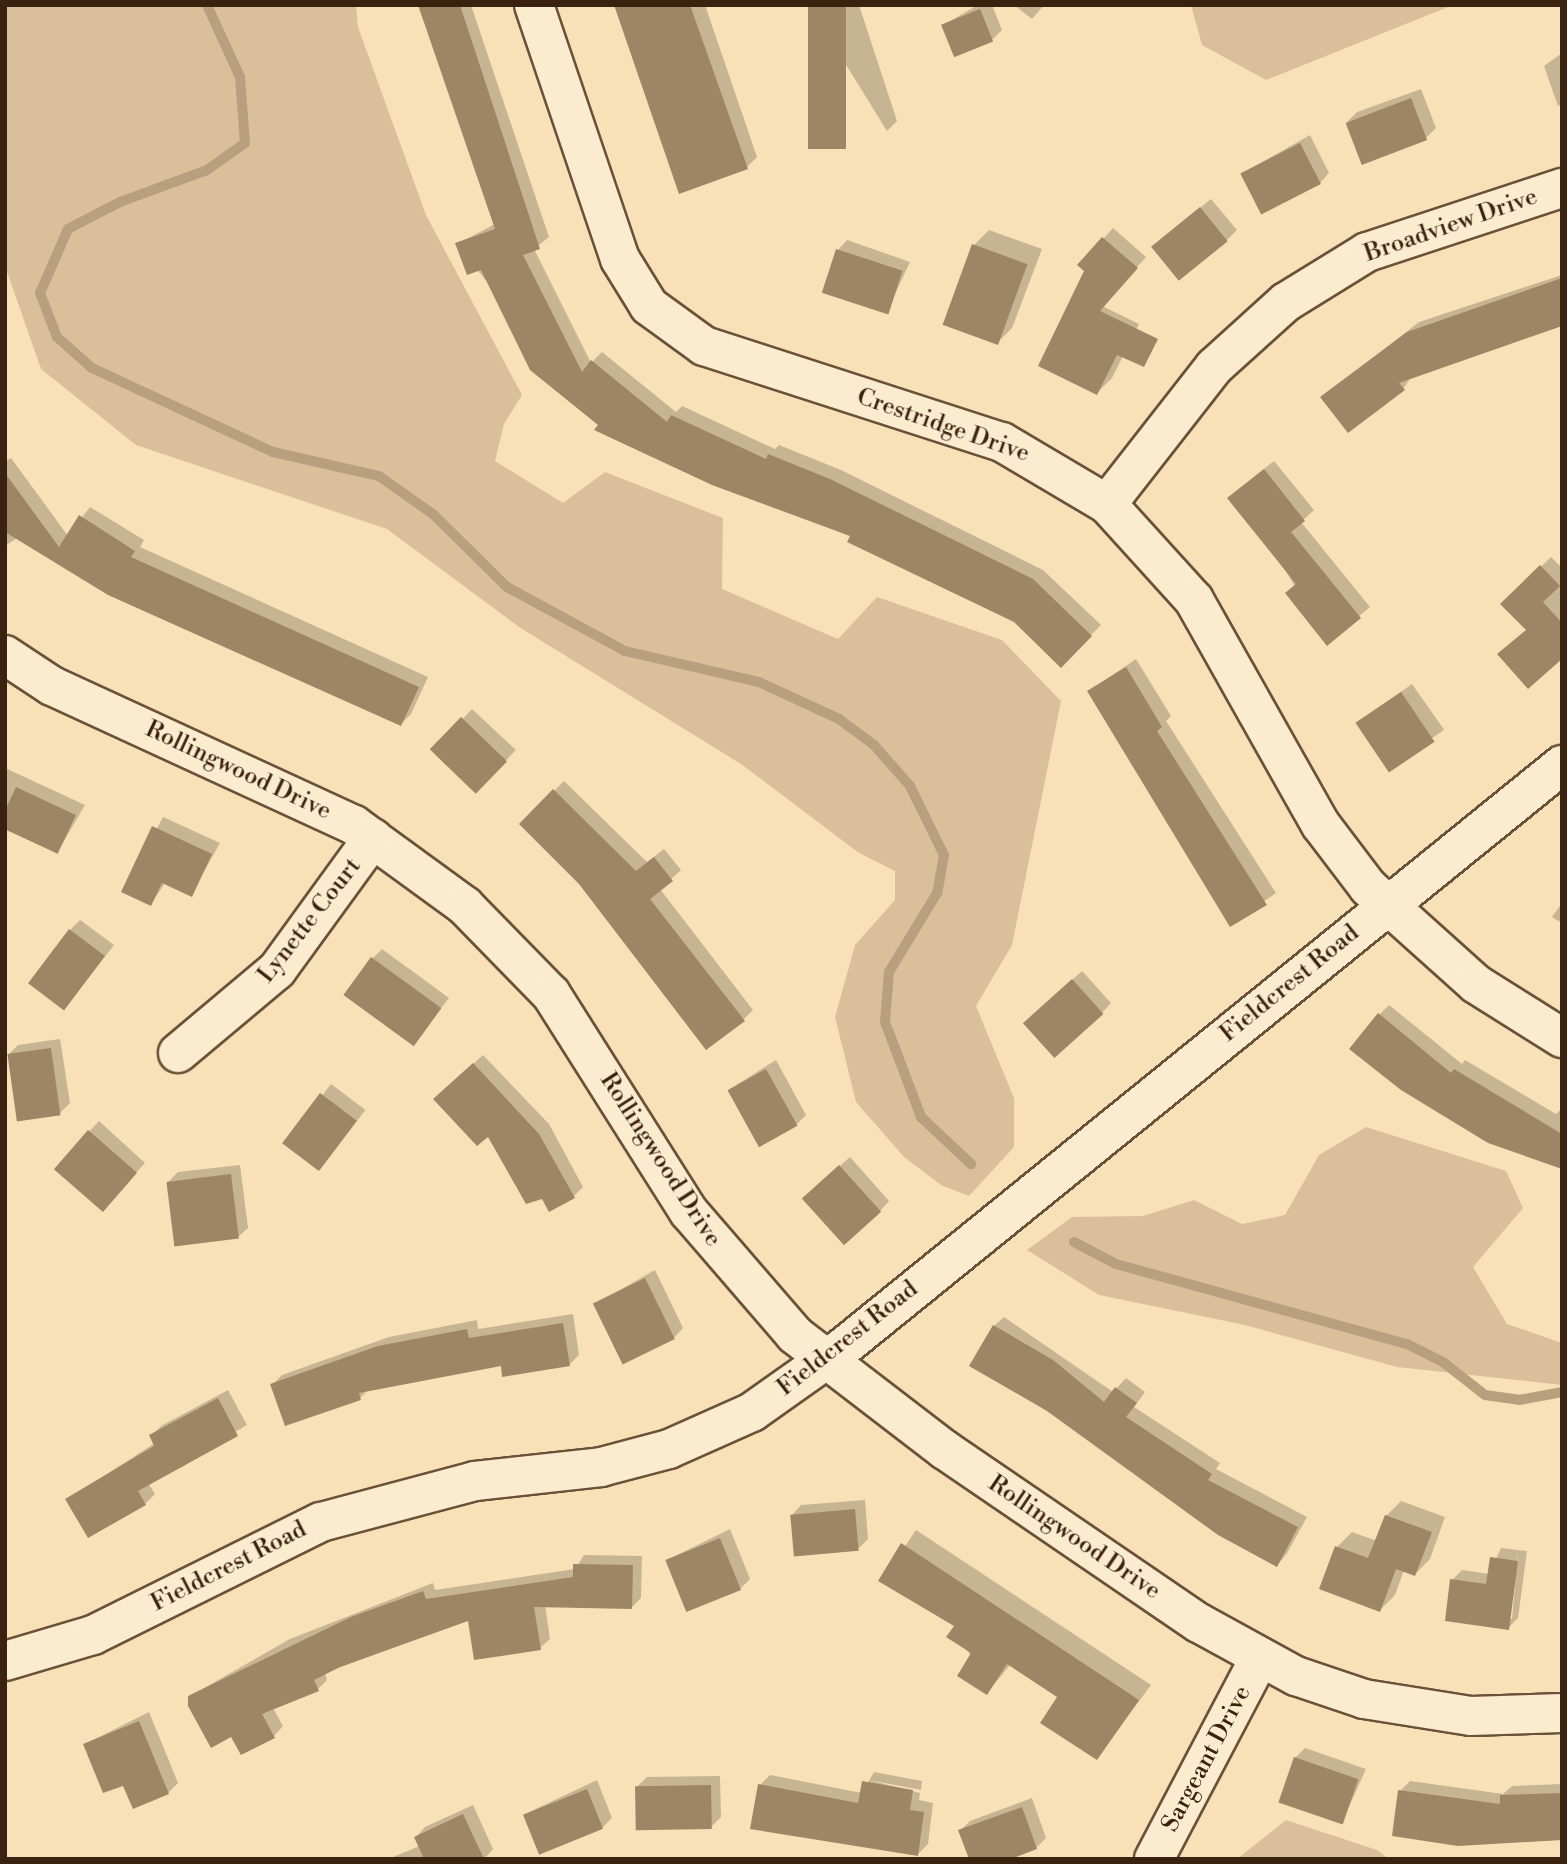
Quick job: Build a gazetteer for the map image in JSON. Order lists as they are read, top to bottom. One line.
{"streets":{"street":["Broadview Drive","Crestridge Drive","Rollingwood Drive","Lynette Court","Fieldcrest Road","Sargeant Drive"]},"crossings":[["Broadview Drive","Crestridge Drive"],["Crestridge Drive","Fieldcrest Road"],["Rollingwood Drive","Lynette Court"],["Rollingwood Drive","Fieldcrest Road"],["Rollingwood Drive","Sargeant Drive"]]}
